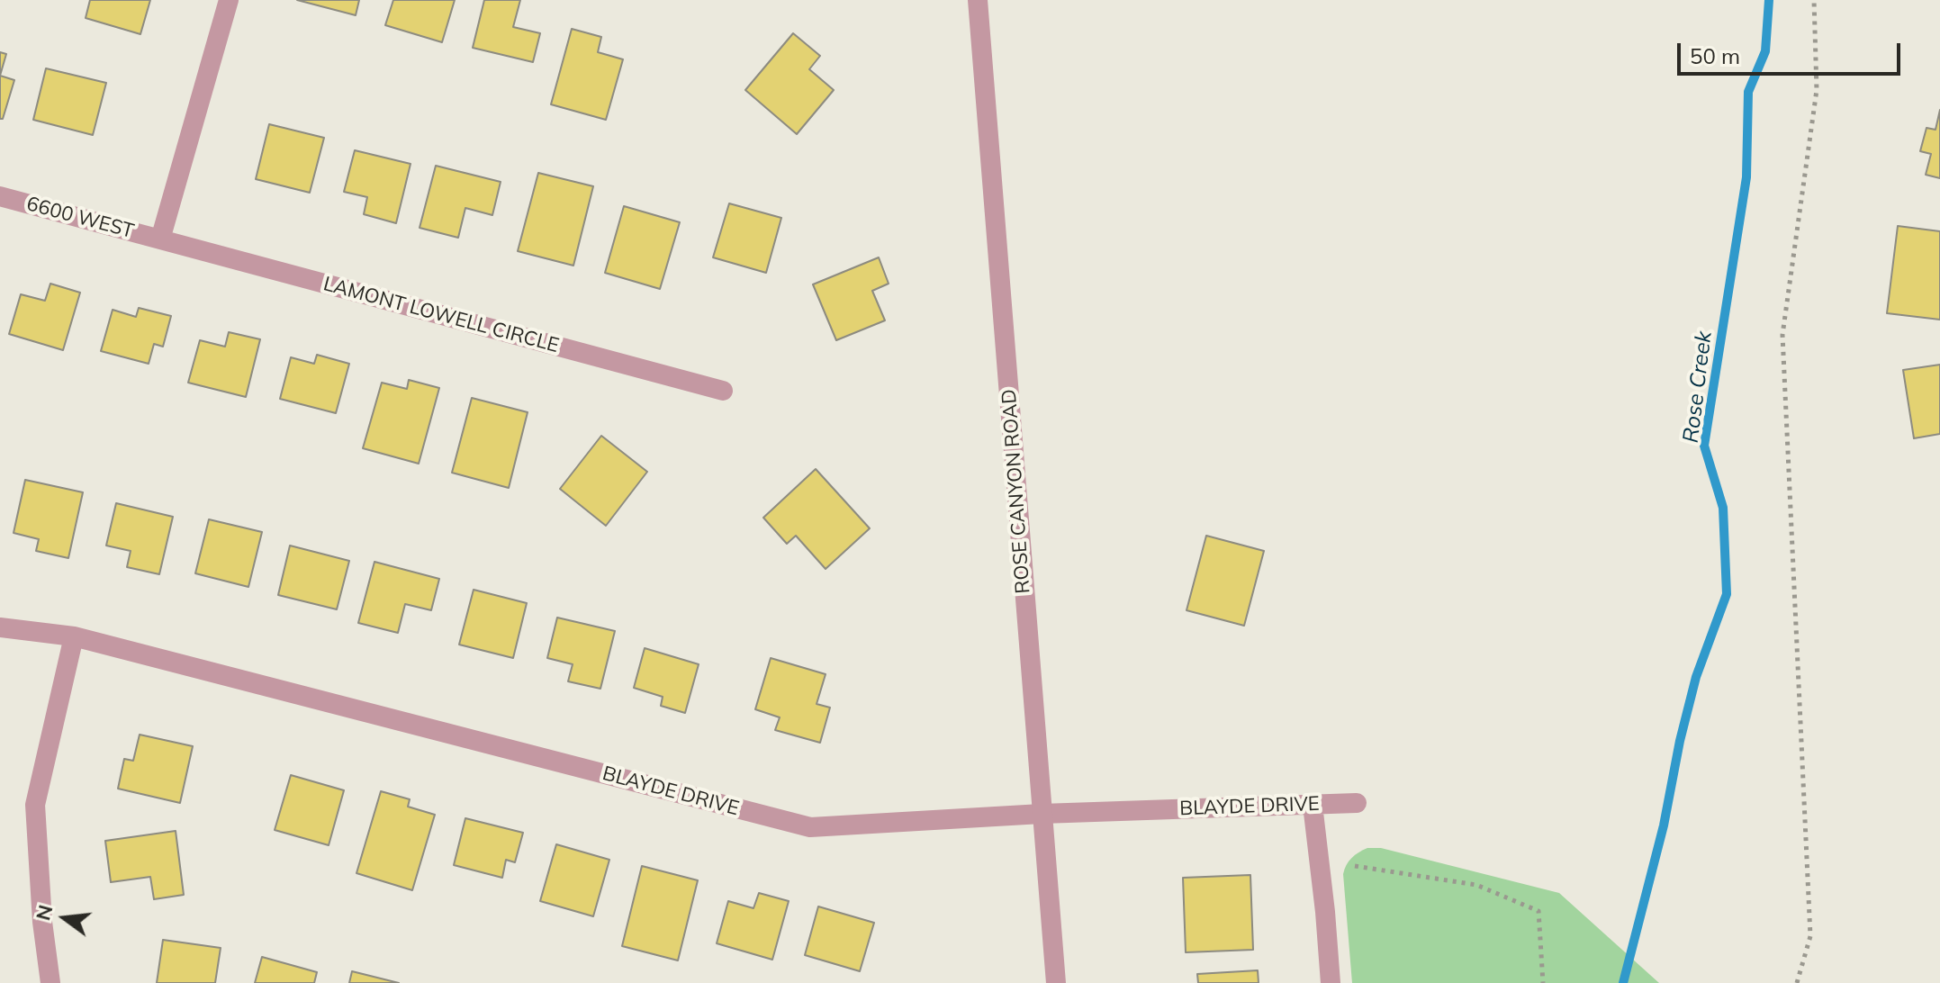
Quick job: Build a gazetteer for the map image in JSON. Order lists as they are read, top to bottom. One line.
{"streets":{"street":["6600 WEST","LAMONT LOWELL CIRCLE","ROSE CANYON ROAD","BLAYDE DRIVE"]},"crossings":[["6600 WEST","LAMONT LOWELL CIRCLE"],["ROSE CANYON ROAD","BLAYDE DRIVE"]],"water":["Rose Creek"],"scale_bar":"50 m","north":"left"}
